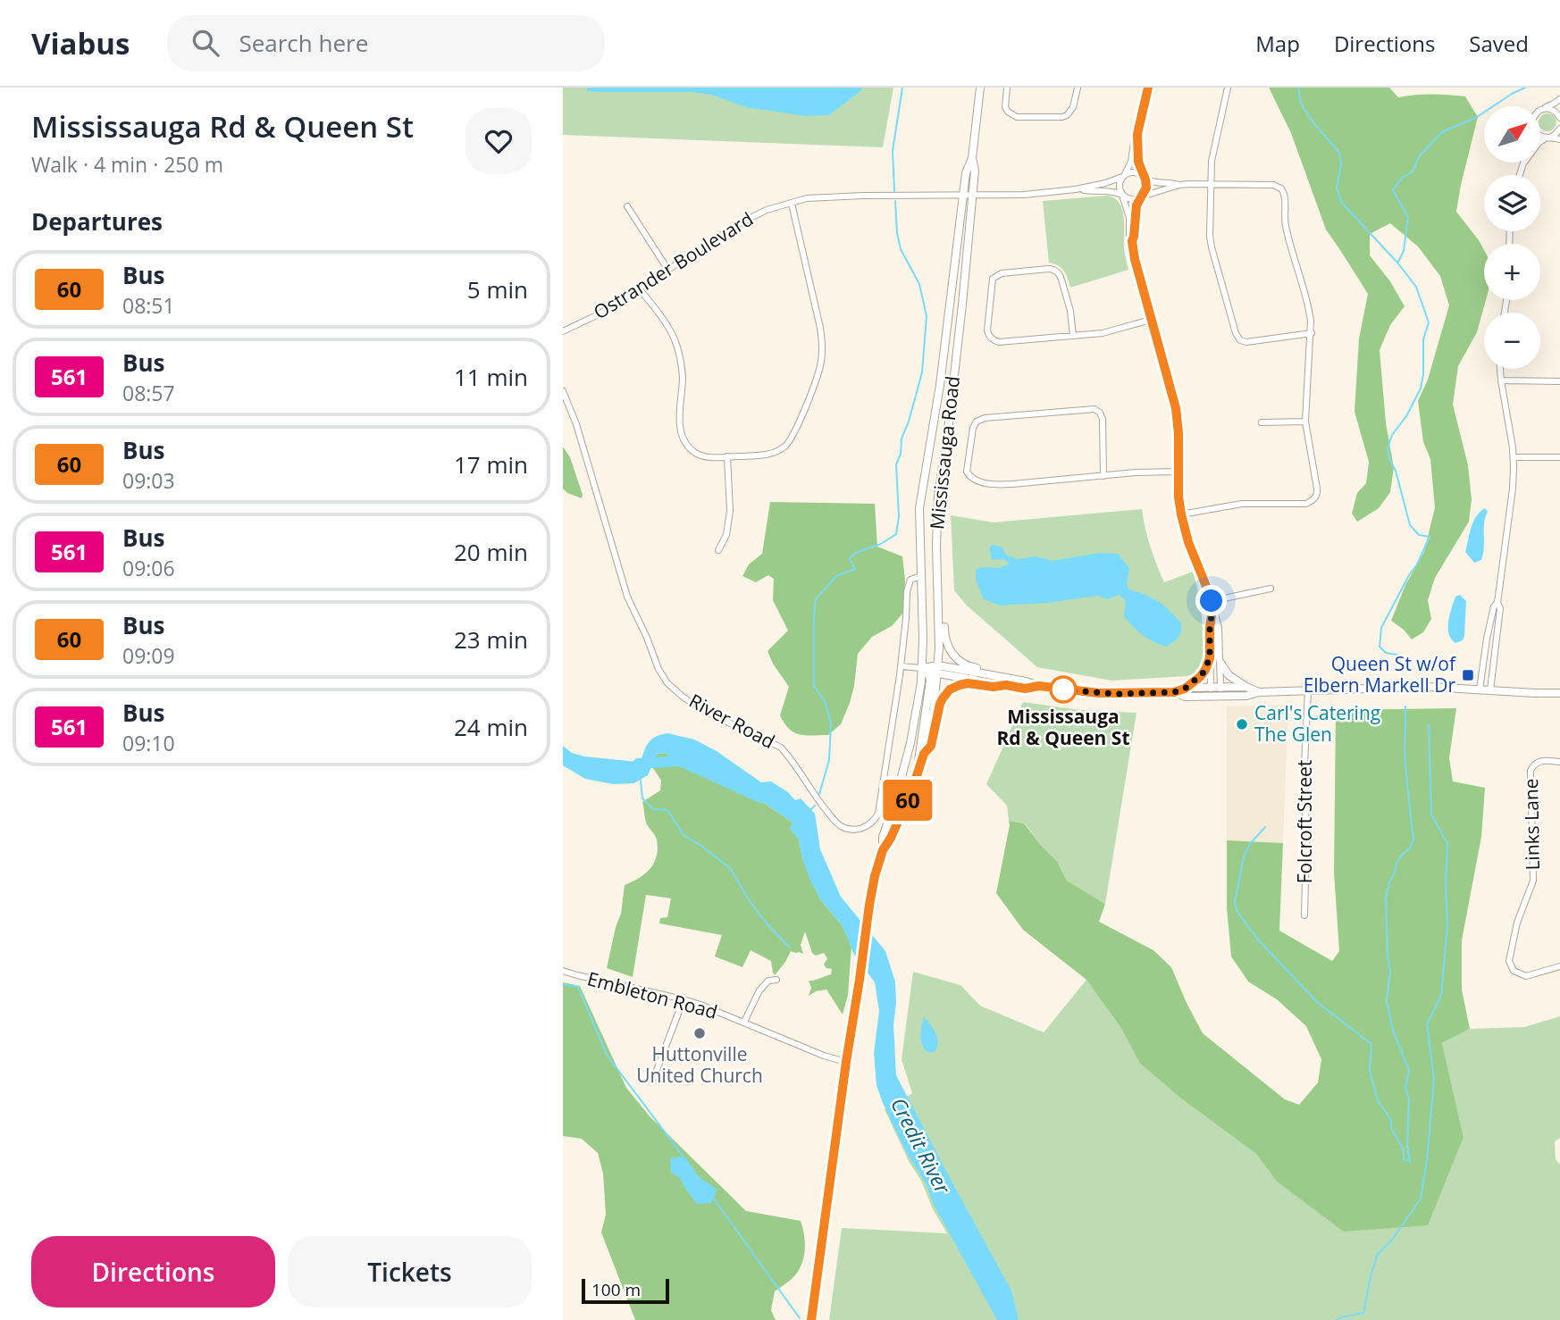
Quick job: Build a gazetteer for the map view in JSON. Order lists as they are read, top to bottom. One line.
{"streets":{"main road":["Mississauga Road"],"street":["Ostrander Boulevard","River Road","Folcroft Street","Links Lane","Embleton Road"]},"crossings":[["Ostrander Boulevard","Mississauga Road"],["Mississauga Road","River Road"],["Mississauga Road","Embleton Road"]],"water":["Credit River"],"places":{"transit":["Queen St w/of Elbern Markell Dr"],"other":["Mississauga Rd & Queen St","Carl's Catering The Glen","Huttonville United Church"]},"lines":["bus line 60"],"scale_bar":"100 m","north":"top right","page":{"header":"Viabus","search":"Search here","nav":["Map","Directions","Saved"],"heading":[["Mississauga Rd & Queen St","Walk · 4 min · 250 m"],"Departures"],"on_map":"60","map_buttons":["+","−"],"list":[{"mark":"60","name":"Bus","note":"08:51","value":"5 min"},{"mark":"561","name":"Bus","note":"08:57","value":"11 min"},{"mark":"60","name":"Bus","note":"09:03","value":"17 min"},{"mark":"561","name":"Bus","note":"09:06","value":"20 min"},{"mark":"60","name":"Bus","note":"09:09","value":"23 min"},{"mark":"561","name":"Bus","note":"09:10","value":"24 min"}],"buttons":["Directions","Tickets"],"scale":"100 m"}}
